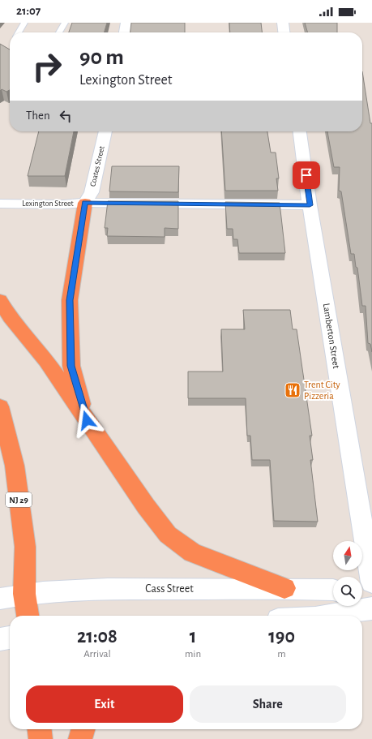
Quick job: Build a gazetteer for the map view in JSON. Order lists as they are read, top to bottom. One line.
{"streets":{"highway":["NJ 29"],"street":["Coates Street","Lexington Street","Lamberton Street","Cass Street"]},"crossings":[["Coates Street","Lexington Street"],["Lexington Street","Lamberton Street"],["NJ 29","Cass Street"]],"places":{"restaurant":["Trent City Pizzeria"]},"north":"top","page":{"status":"21:07","turn":["90 m","Lexington Street"],"then":"Then","eta":["21:08","Arrival","1","min","190","m"],"buttons":["Exit","Share"]}}
